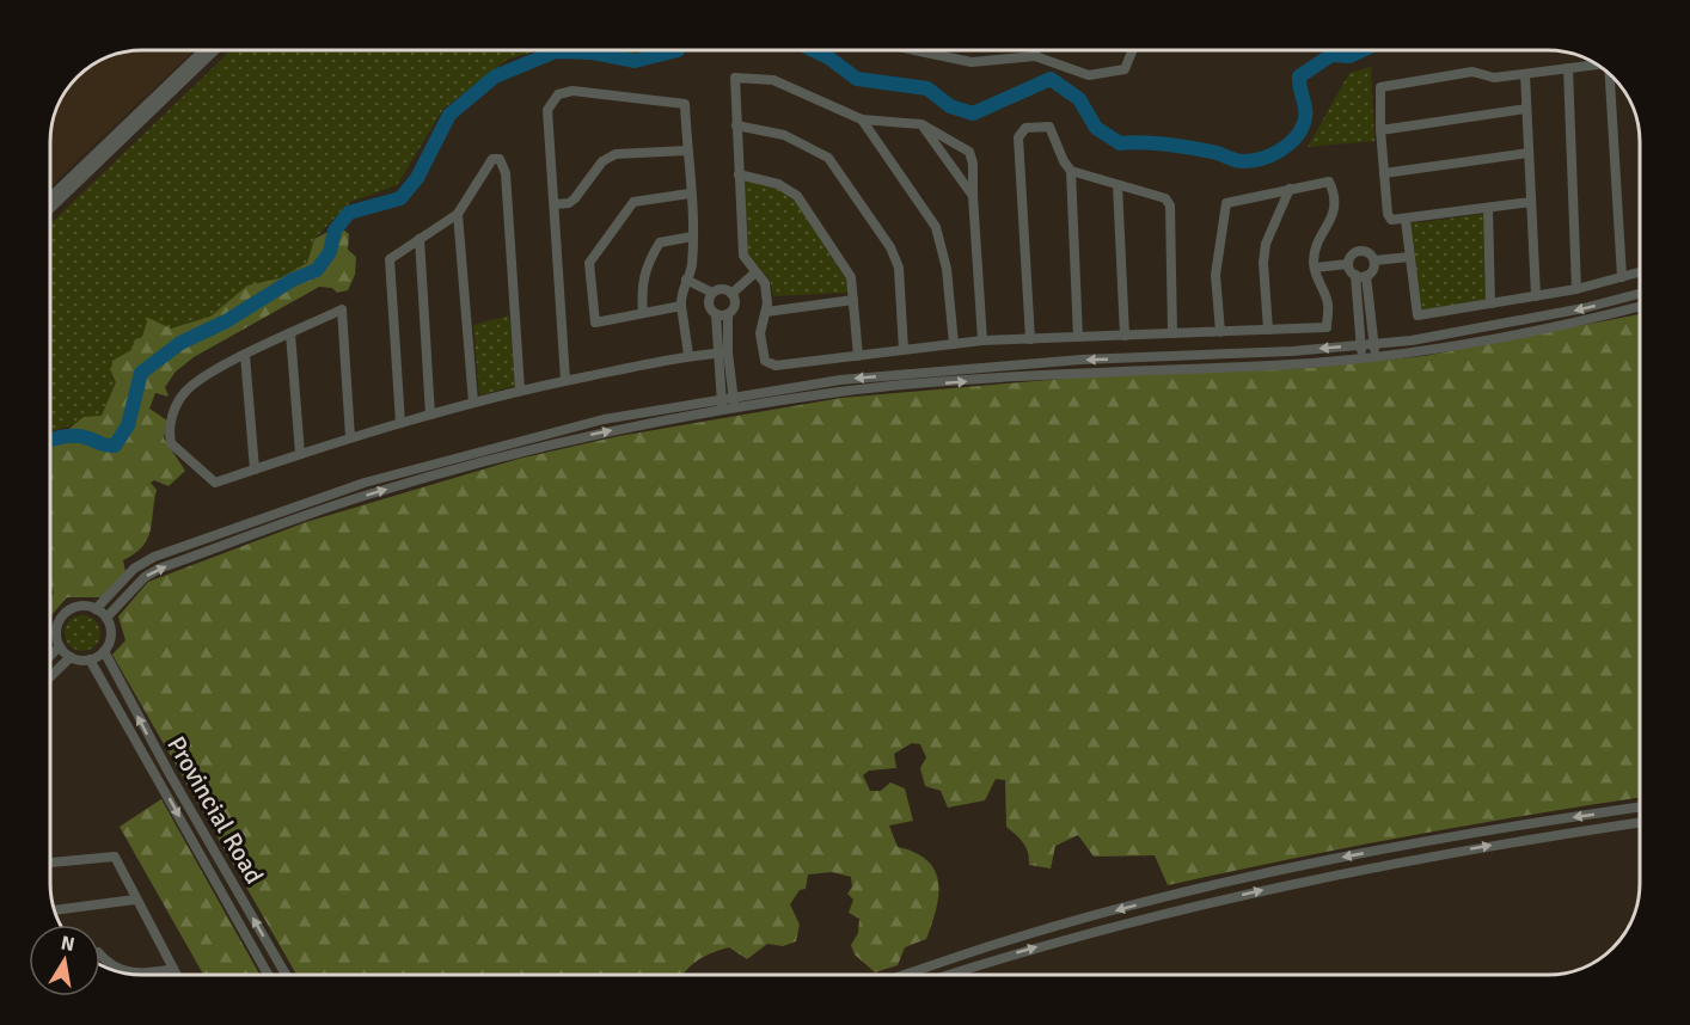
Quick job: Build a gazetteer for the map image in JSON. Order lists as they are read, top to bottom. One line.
{"streets":{"street":["Provincial Road"]},"north":"top"}
